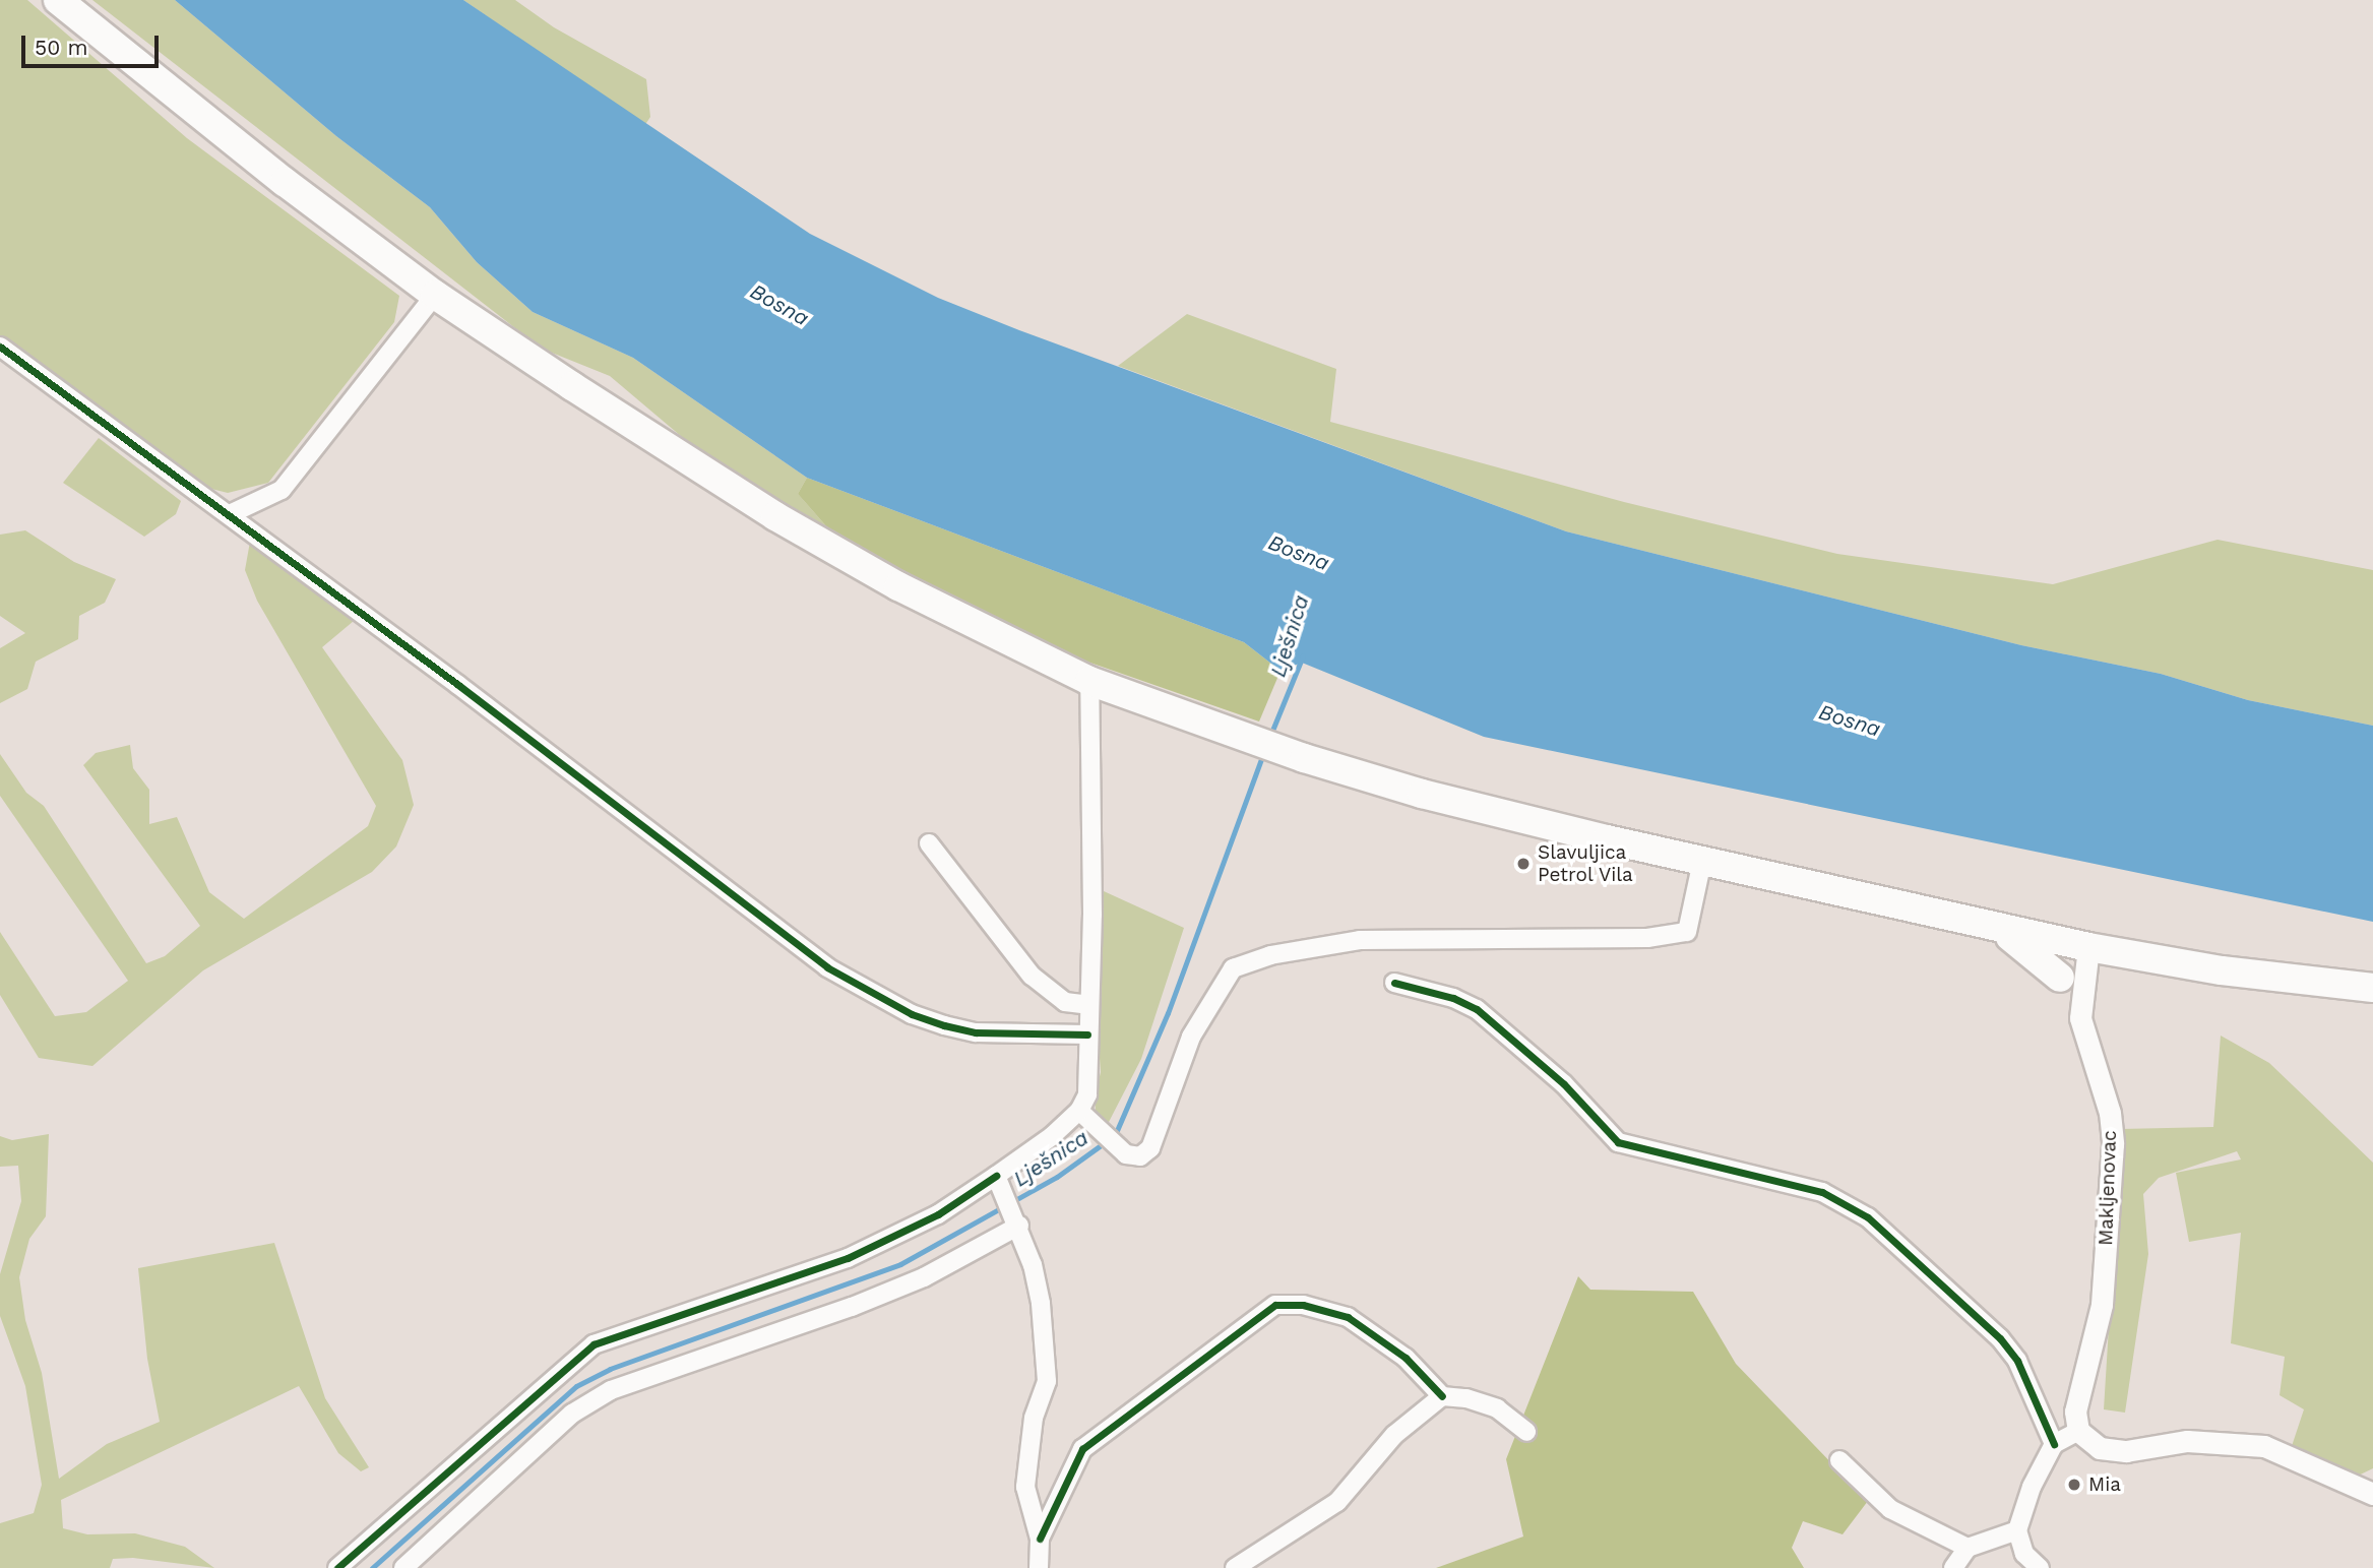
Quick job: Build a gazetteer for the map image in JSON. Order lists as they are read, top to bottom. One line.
{"streets":{"street":["Makljenovac"]},"water":["Bosna","Lješnica"],"places":["Slavuljica Petrol Vila","Mia"],"scale_bar":"50 m"}
